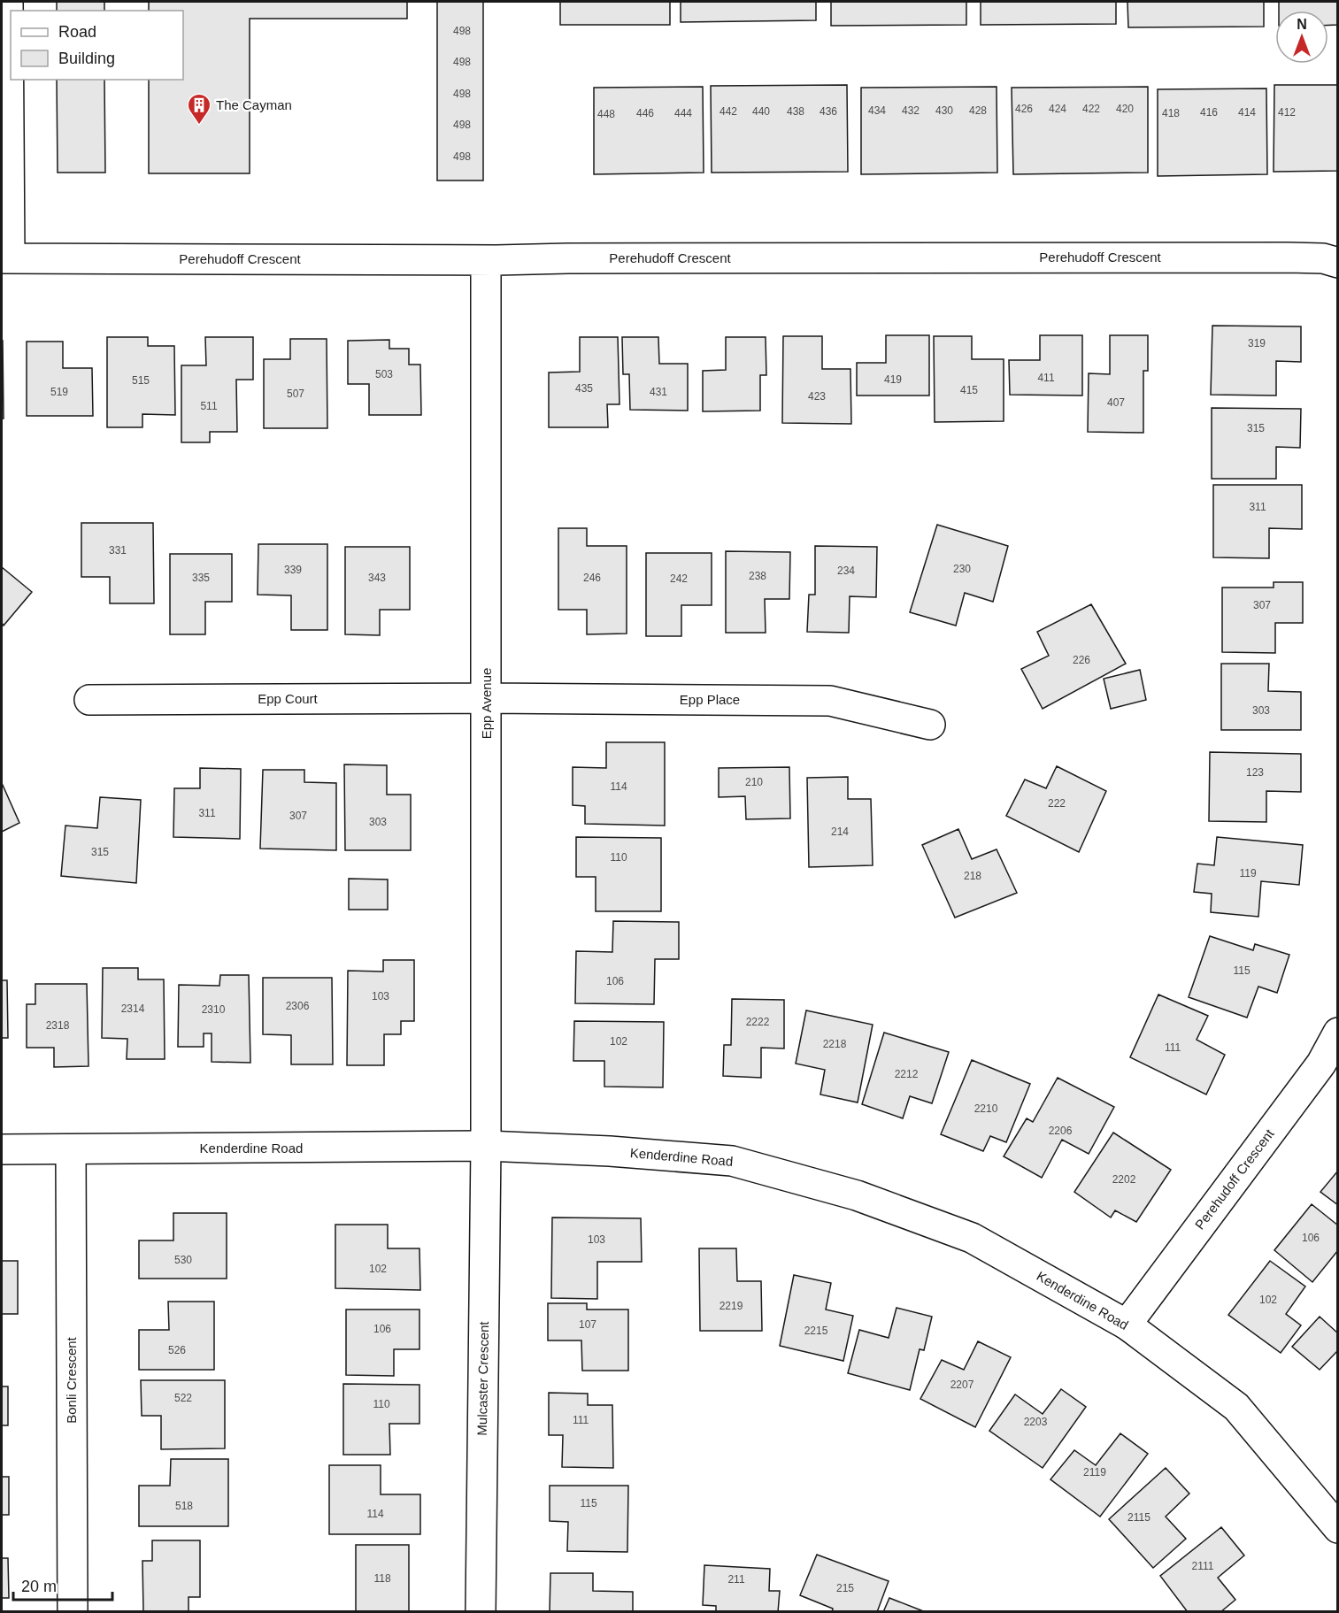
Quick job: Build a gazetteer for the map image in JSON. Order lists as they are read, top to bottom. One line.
{"streets":{"street":["Perehudoff Crescent","Epp Court","Epp Place","Epp Avenue","Kenderdine Road","Mulcaster Crescent","Bonli Crescent"]},"crossings":[["Perehudoff Crescent","Epp Avenue"],["Perehudoff Crescent","Kenderdine Road"],["Epp Court","Epp Place"],["Epp Court","Epp Avenue"],["Epp Place","Epp Avenue"],["Epp Avenue","Kenderdine Road"],["Epp Avenue","Mulcaster Crescent"],["Kenderdine Road","Mulcaster Crescent"],["Kenderdine Road","Bonli Crescent"]],"places":{"building":["The Cayman"]},"house_numbers":["498","498","498","426","424","422","420","434","432","430","428","442","440","438","436","416","414","412","446","444","418","448","498","498","319","503","411","419","515","435","415","519","431","507","423","407","511","315","311","331","230","339","234","238","335","343","246","242","307","226","303","123","210","114","222","311","307","303","214","315","110","119","218","115","106","103","2306","2314","2310","2222","2318","102","2218","111","2212","2210","2206","2202","106","103","530","102","102","2219","107","106","2215","526","2207","522","110","111","2203","2119","115","518","114","2115","2111","118","211","215"],"legend":["Road","Building"],"scale_bar":"20 m","north":"top"}
